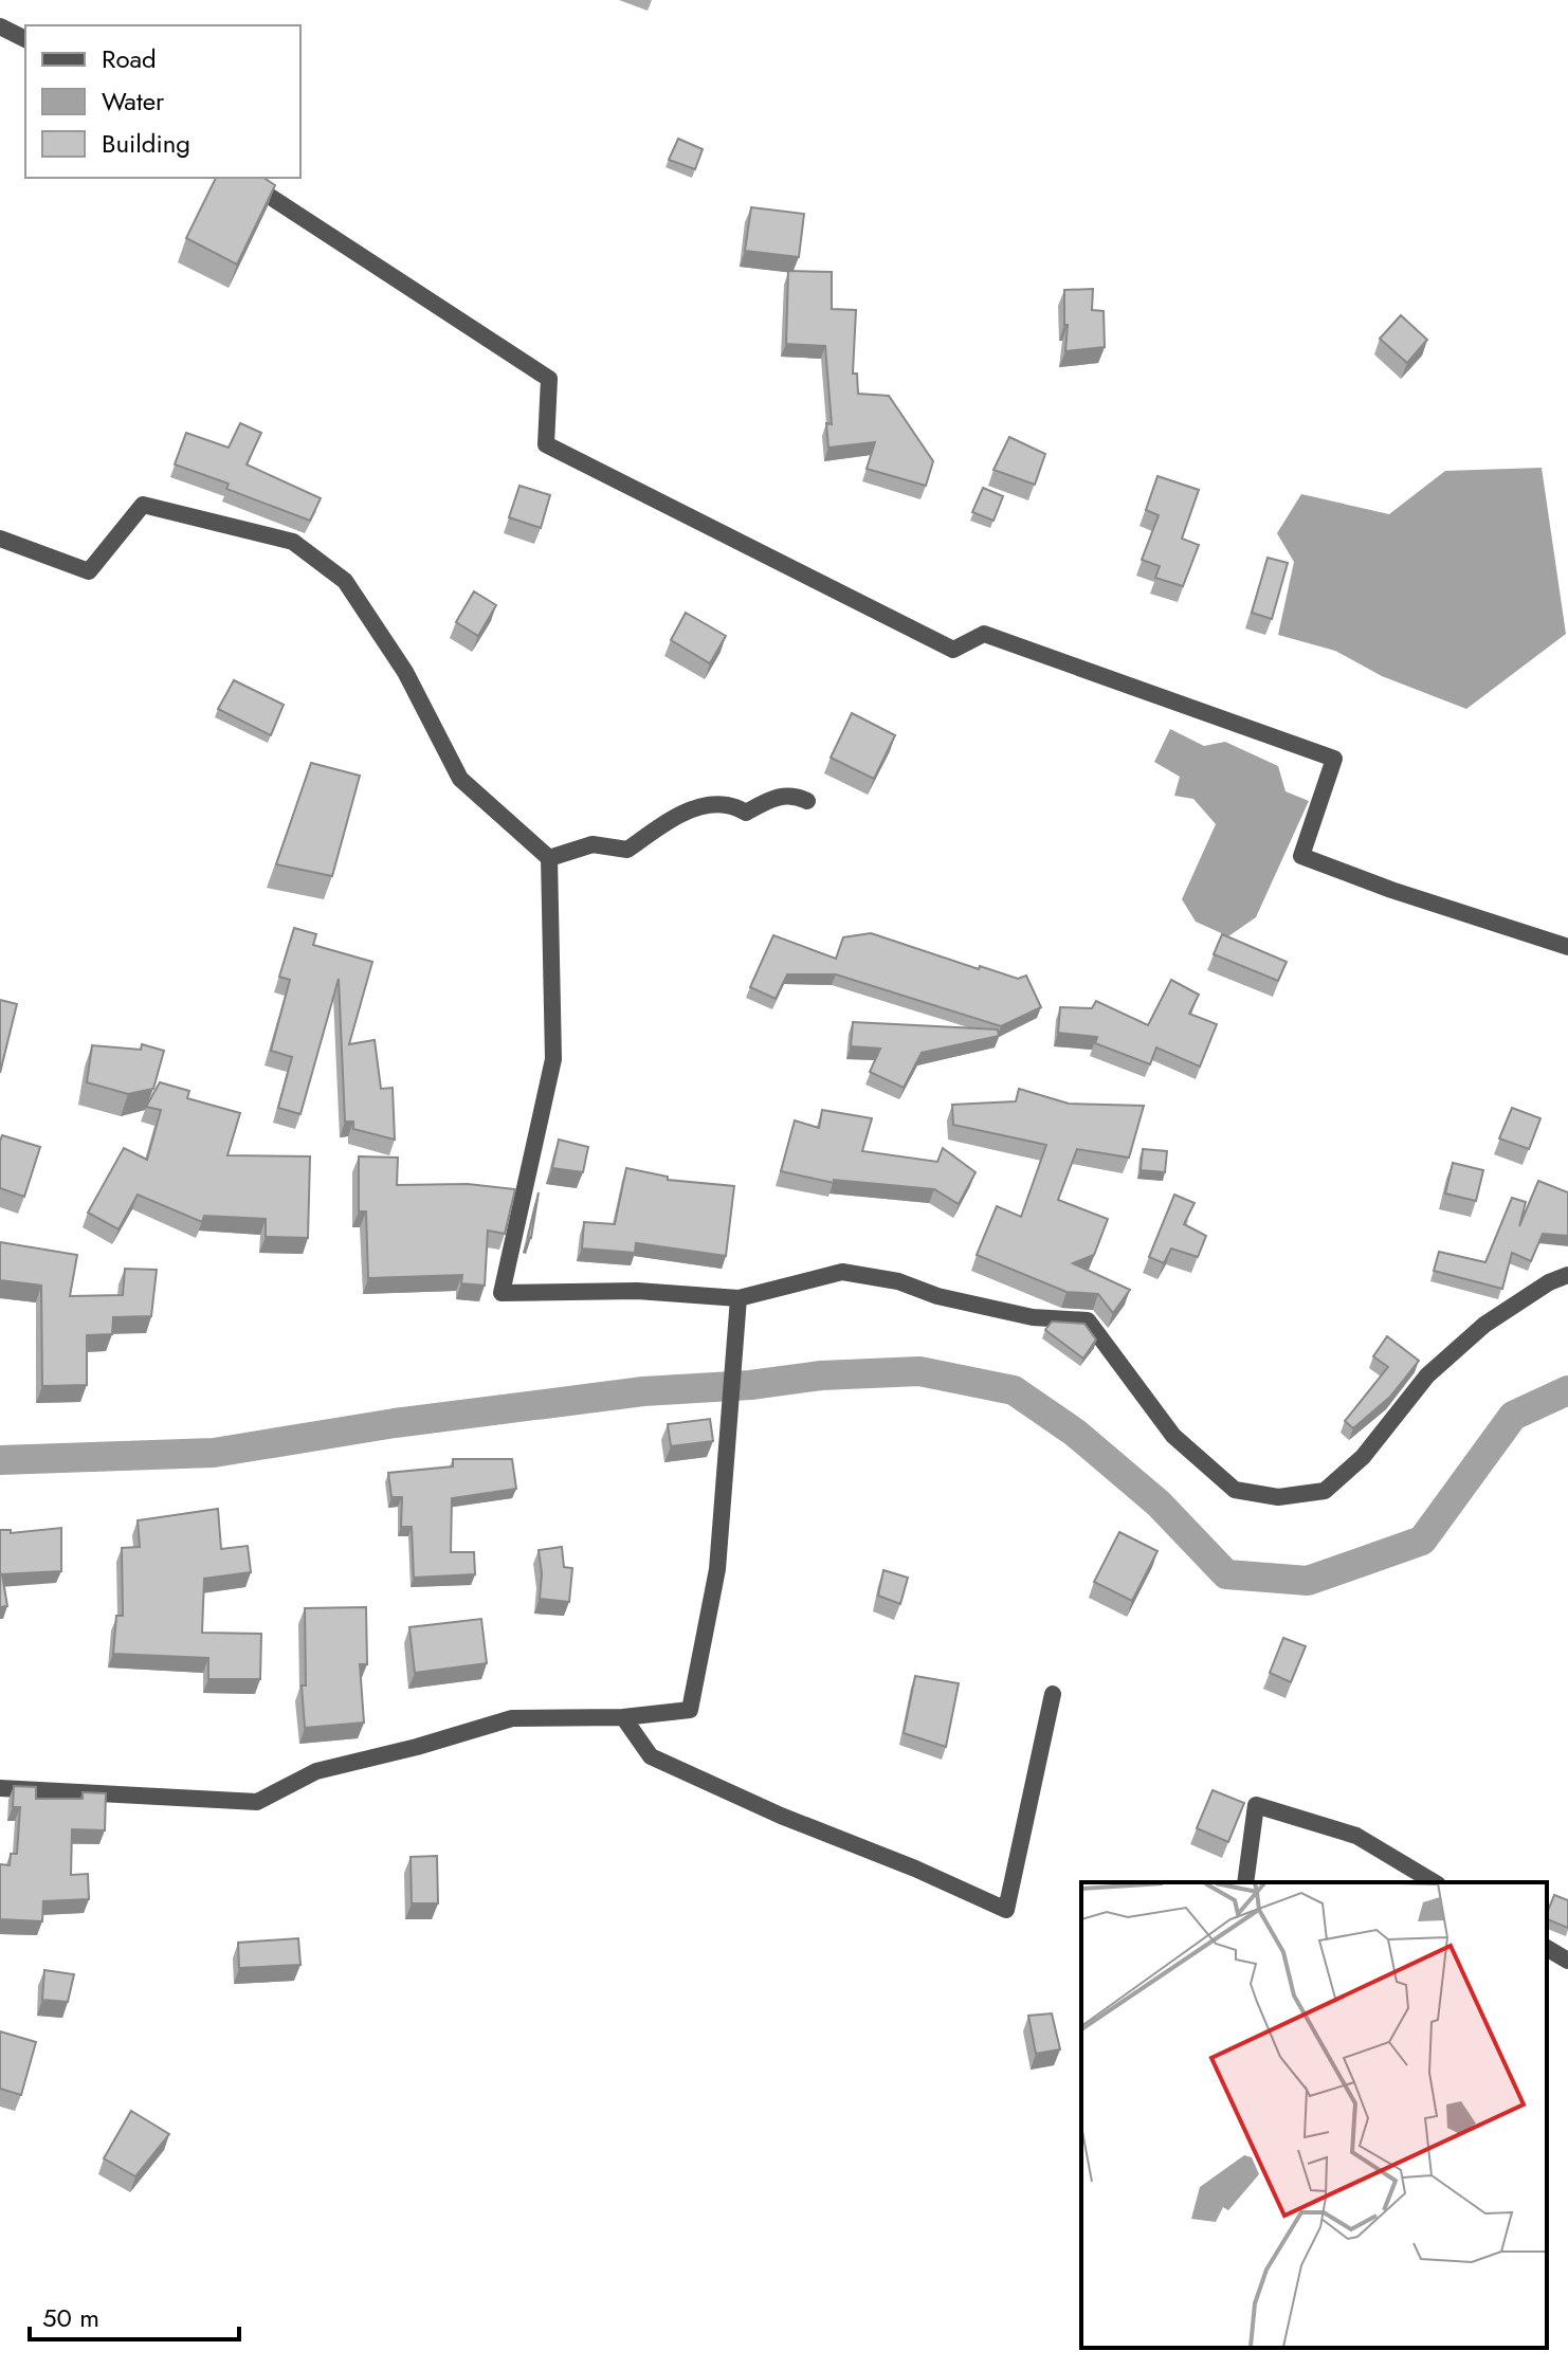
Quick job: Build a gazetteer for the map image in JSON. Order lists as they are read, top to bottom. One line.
{"legend":["Road","Water","Building"],"scale_bar":"50 m"}
